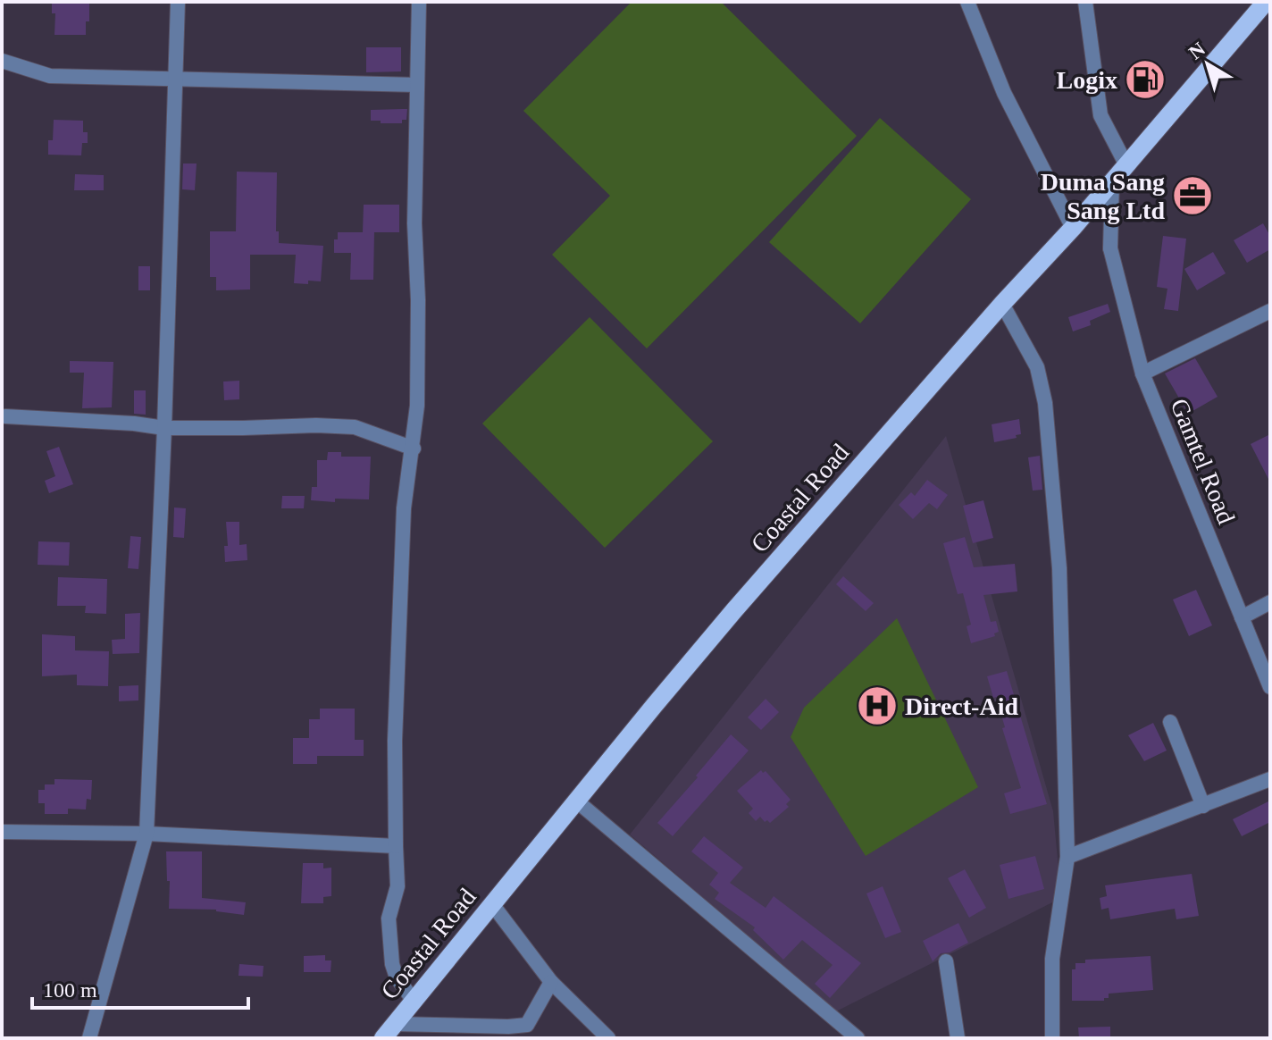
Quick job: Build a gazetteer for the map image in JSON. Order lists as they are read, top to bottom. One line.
{"streets":{"main road":["Coastal Road"],"street":["Gamtel Road"]},"crossings":[["Gamtel Road","Coastal Road"]],"places":{"fuel station":["Logix"],"office":["Duma Sang Sang Ltd"],"hospital":["Direct-Aid"]},"scale_bar":"100 m","north":"top left"}
